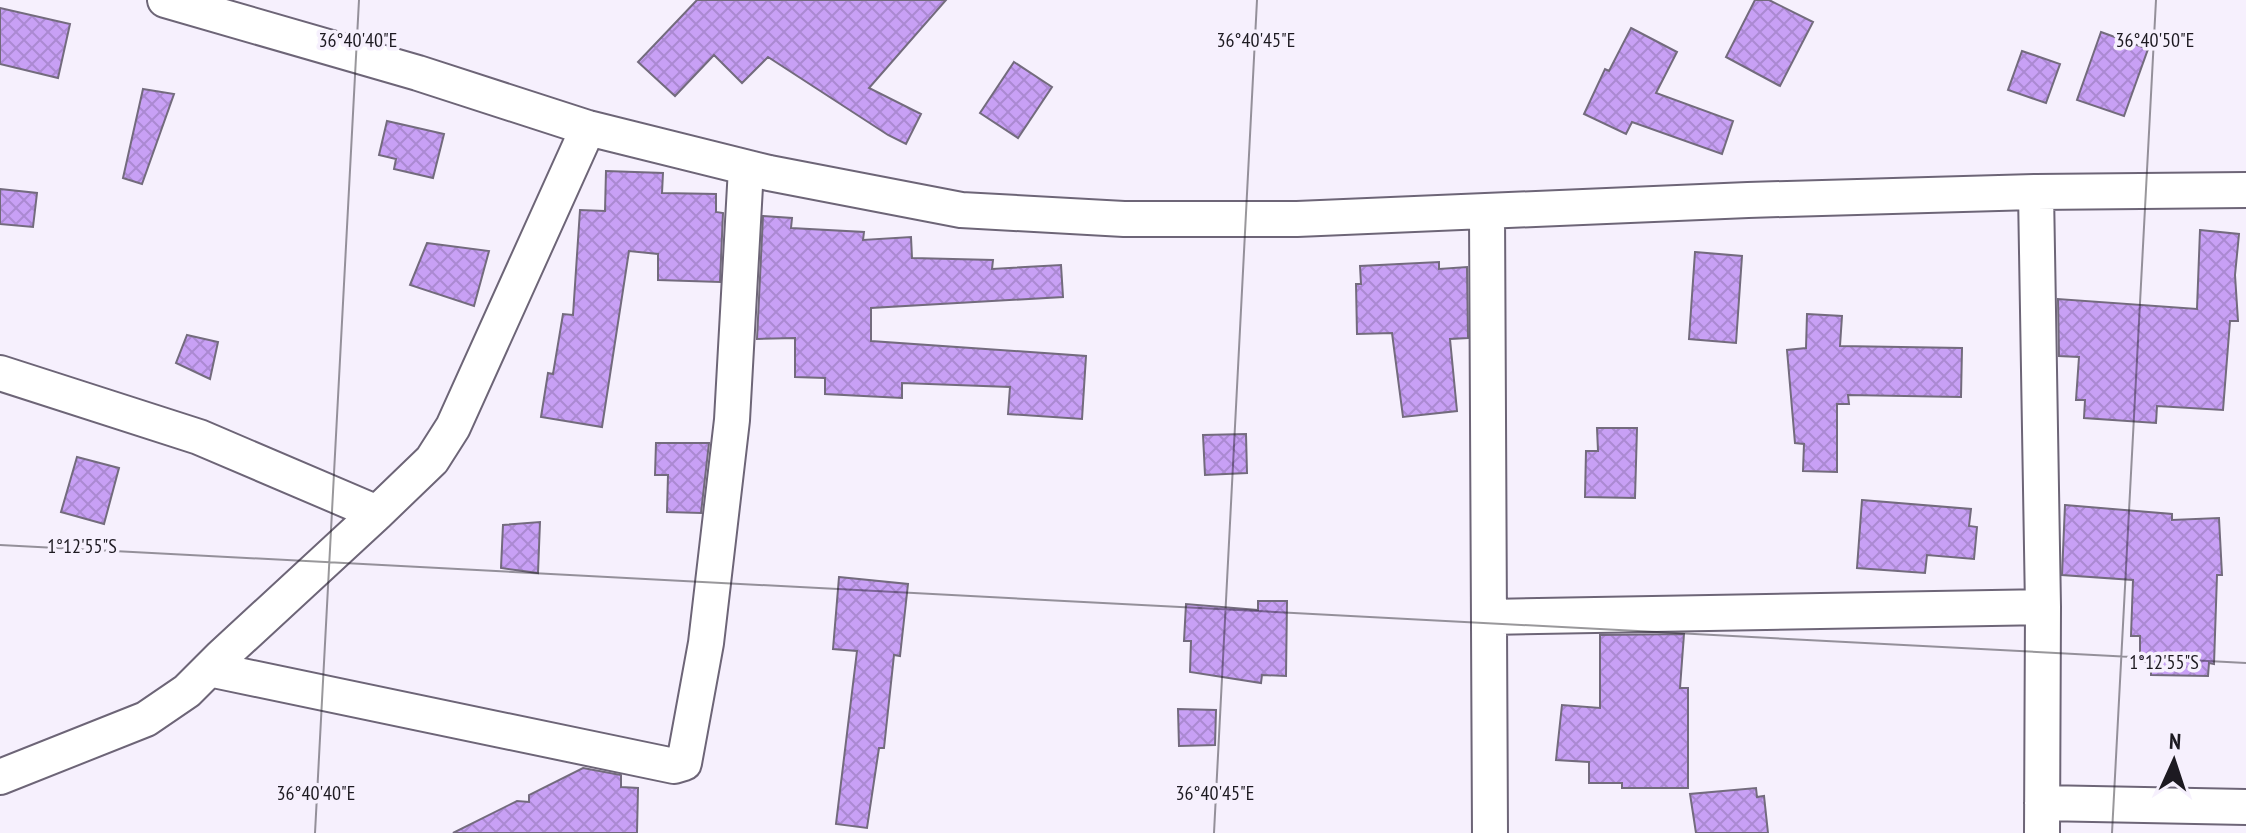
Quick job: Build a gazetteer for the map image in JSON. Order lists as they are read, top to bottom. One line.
{"north":"top","coordinates":["36°40'40\"E","36°40'45\"E","36°40'50\"E","1°12'55\"S"]}
